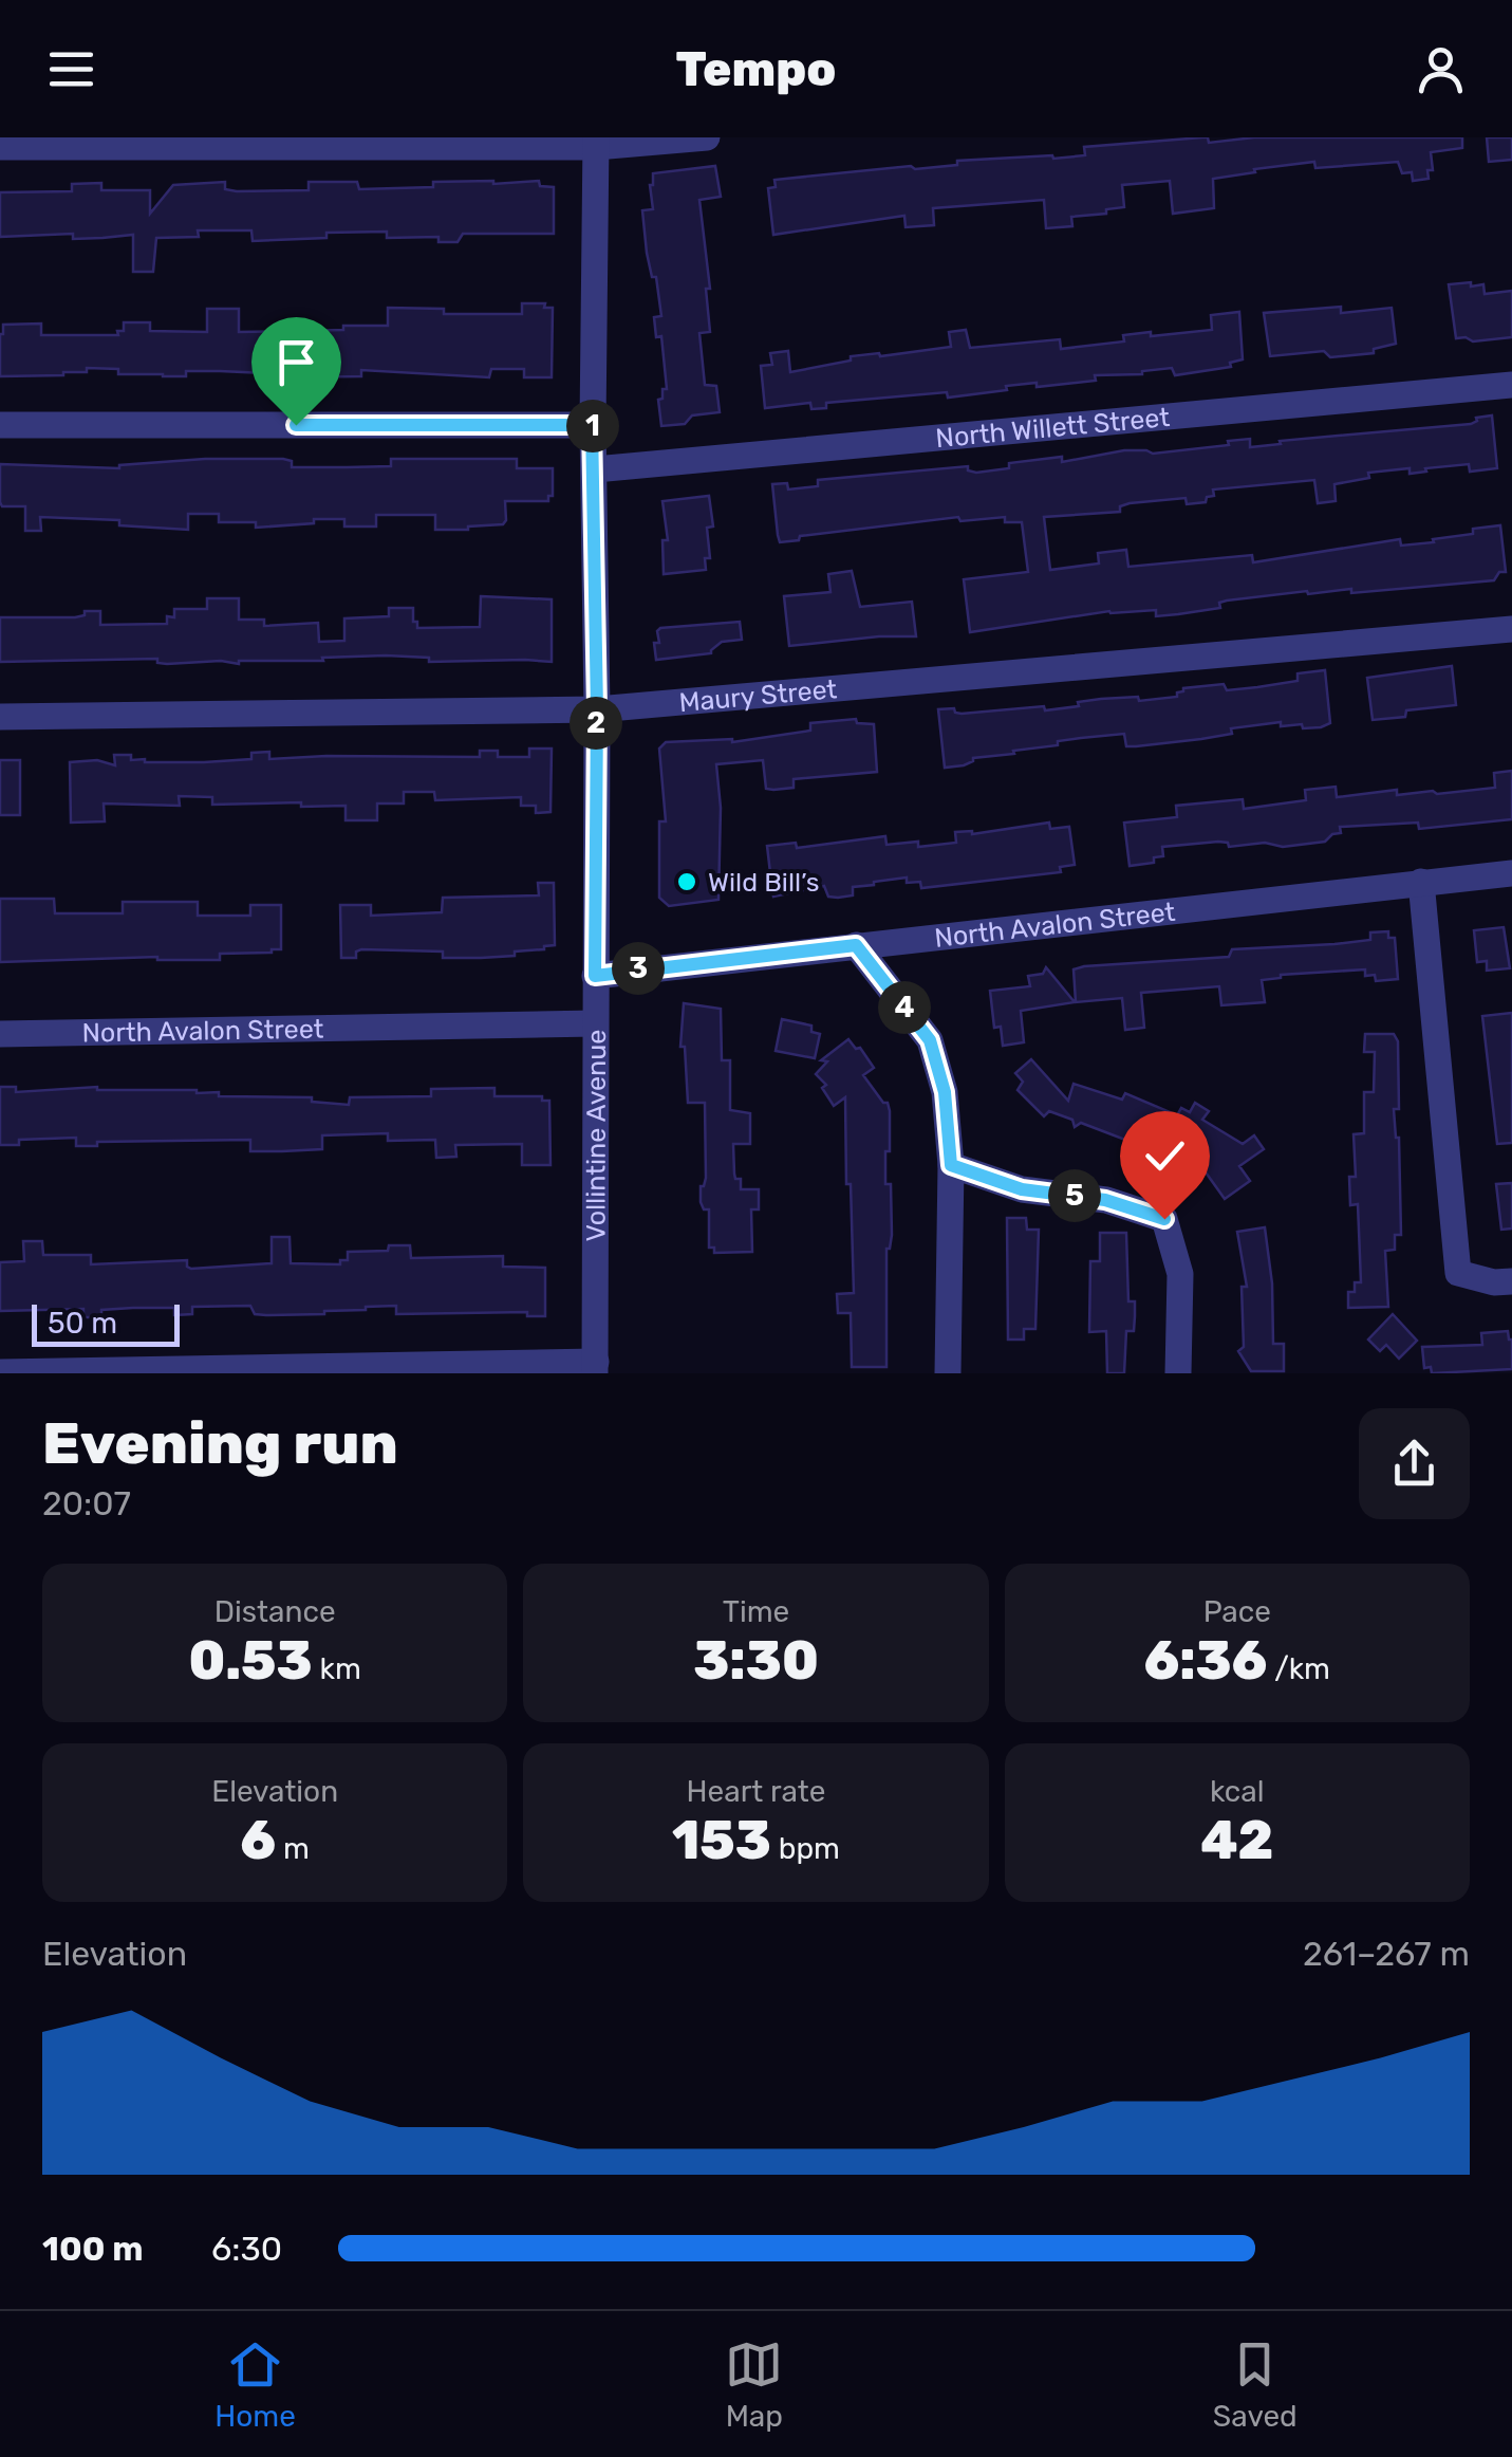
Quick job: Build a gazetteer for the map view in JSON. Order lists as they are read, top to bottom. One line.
{"streets":{"street":["North Willett Street","Maury Street","North Avalon Street","Vollintine Avenue"]},"crossings":[["North Willett Street","Vollintine Avenue"],["Maury Street","Vollintine Avenue"],["North Avalon Street","Vollintine Avenue"]],"places":["Wild Bill’s"],"scale_bar":"50 m","page":{"header":"Tempo","pins":["1","2","3","4","5"],"scale":"50 m","heading":["Evening run","20:07"],"stats":[["Distance","0.53 km"],["Time","3:30"],["Pace","6:36 /km"],["Elevation","6 m"],["Heart rate","153 bpm"],["kcal","42"]],"chart":["Elevation","261–267 m"],"list":[{"name":"100 m","note":"6:30"}],"tabs":["Home","Map","Saved"]}}
